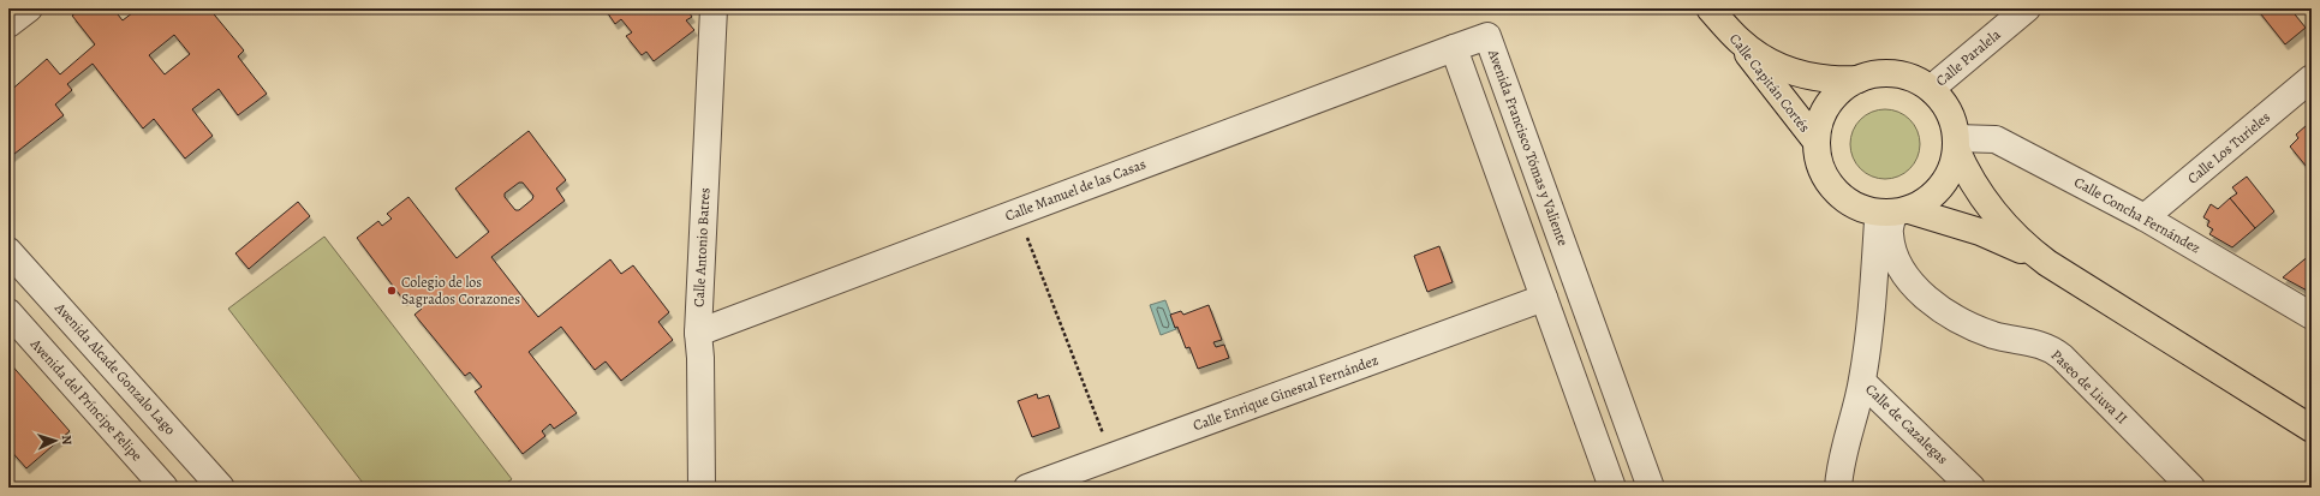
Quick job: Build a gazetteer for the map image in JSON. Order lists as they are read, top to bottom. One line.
{"streets":{"main road":["Calle Capitán Cortés"],"street":["Calle Paralela","Avenida Francisco Tómas y Valiente","Calle Los Turieles","Calle Manuel de las Casas","Calle Concha Fernández","Calle Antonio Batres","Avenida Alcade Gonzalo Lago","Paseo de Liuva II","Calle Enrique Ginestal Fernández","Avenida del Príncipe Felipe","Calle de Cazalegas"]},"crossings":[["Calle Paralela","Calle Capitán Cortés"],["Calle Paralela","Calle Concha Fernández"],["Calle Paralela","Paseo de Liuva II"],["Calle Capitán Cortés","Calle Concha Fernández"],["Calle Capitán Cortés","Paseo de Liuva II"],["Avenida Francisco Tómas y Valiente","Calle Manuel de las Casas"],["Calle Los Turieles","Calle Concha Fernández"],["Calle Manuel de las Casas","Calle Antonio Batres"],["Calle Concha Fernández","Paseo de Liuva II"]],"places":["Colegio de los Sagrados Corazones"],"north":"right"}
